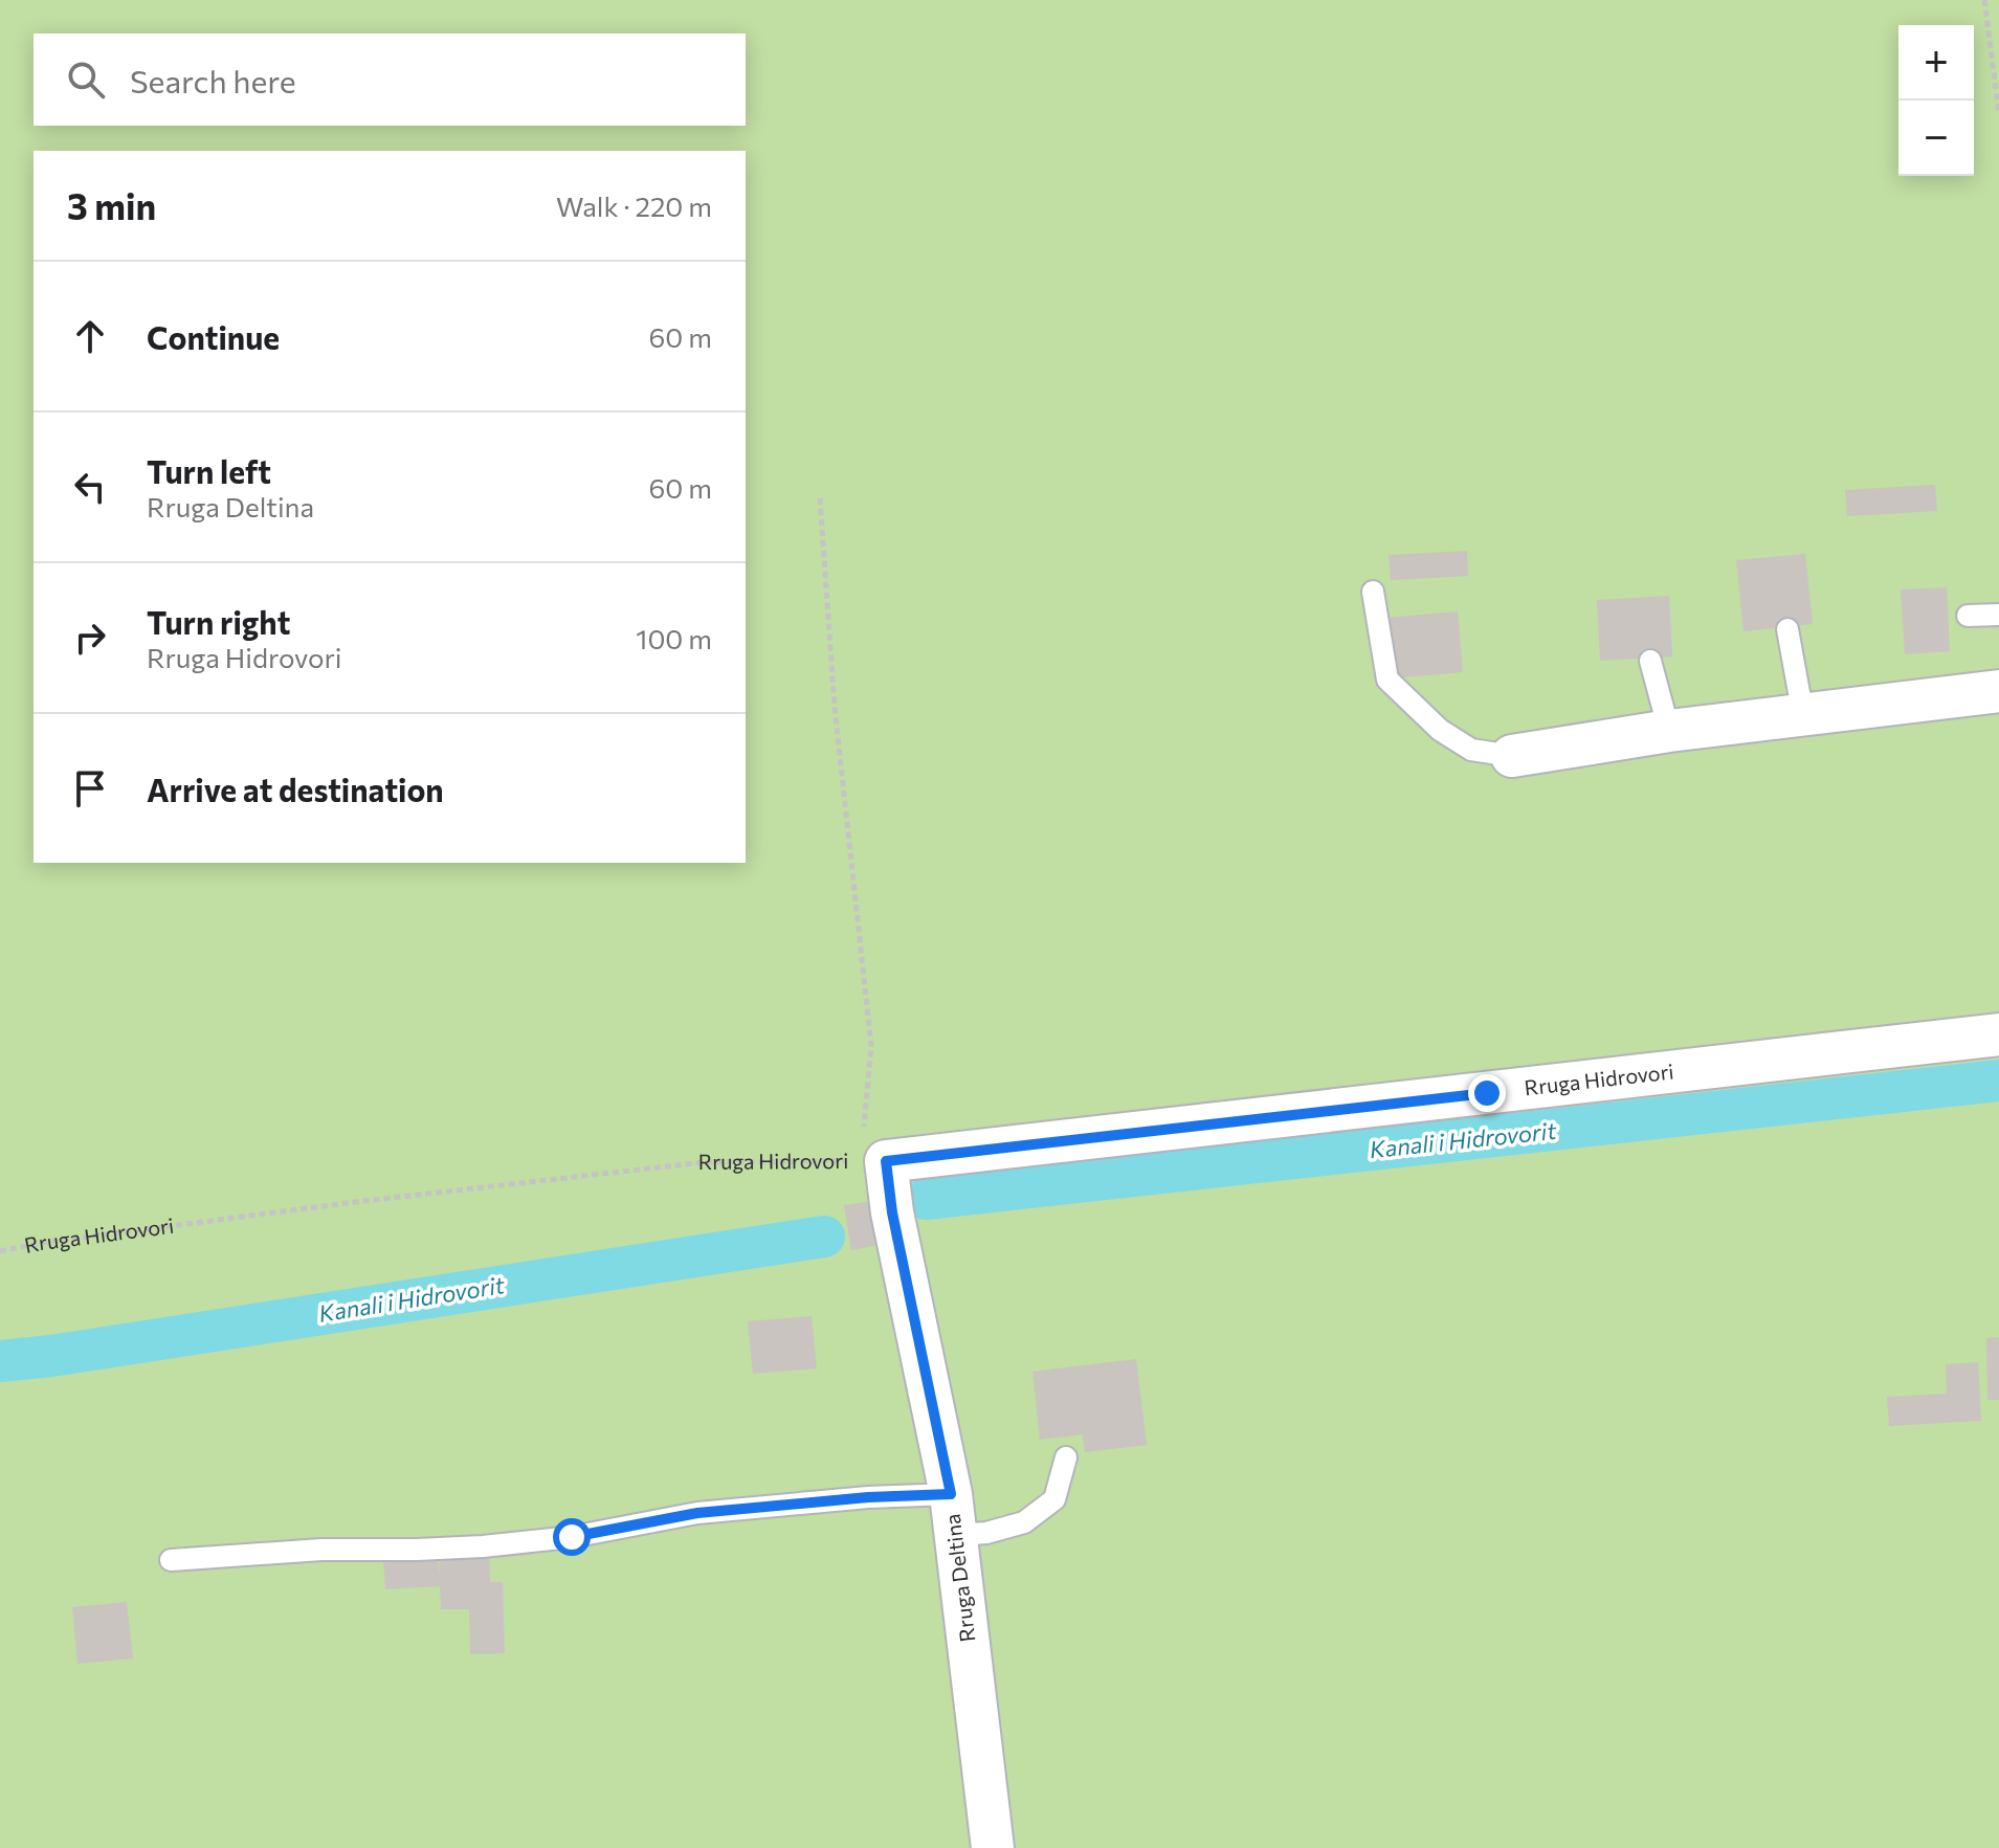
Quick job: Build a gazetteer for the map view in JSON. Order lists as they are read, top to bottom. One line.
{"streets":{"street":["Rruga Hidrovori","Rruga Deltina"]},"crossings":[["Rruga Hidrovori","Rruga Deltina"]],"water":["Kanali i Hidrovorit"],"page":{"map_buttons":["+","−"],"search":"Search here","heading":["3 min","Walk · 220 m"],"list":[["Continue","60 m"],["Turn left","Rruga Deltina","60 m"],["Turn right","Rruga Hidrovori","100 m"],"Arrive at destination"]}}
